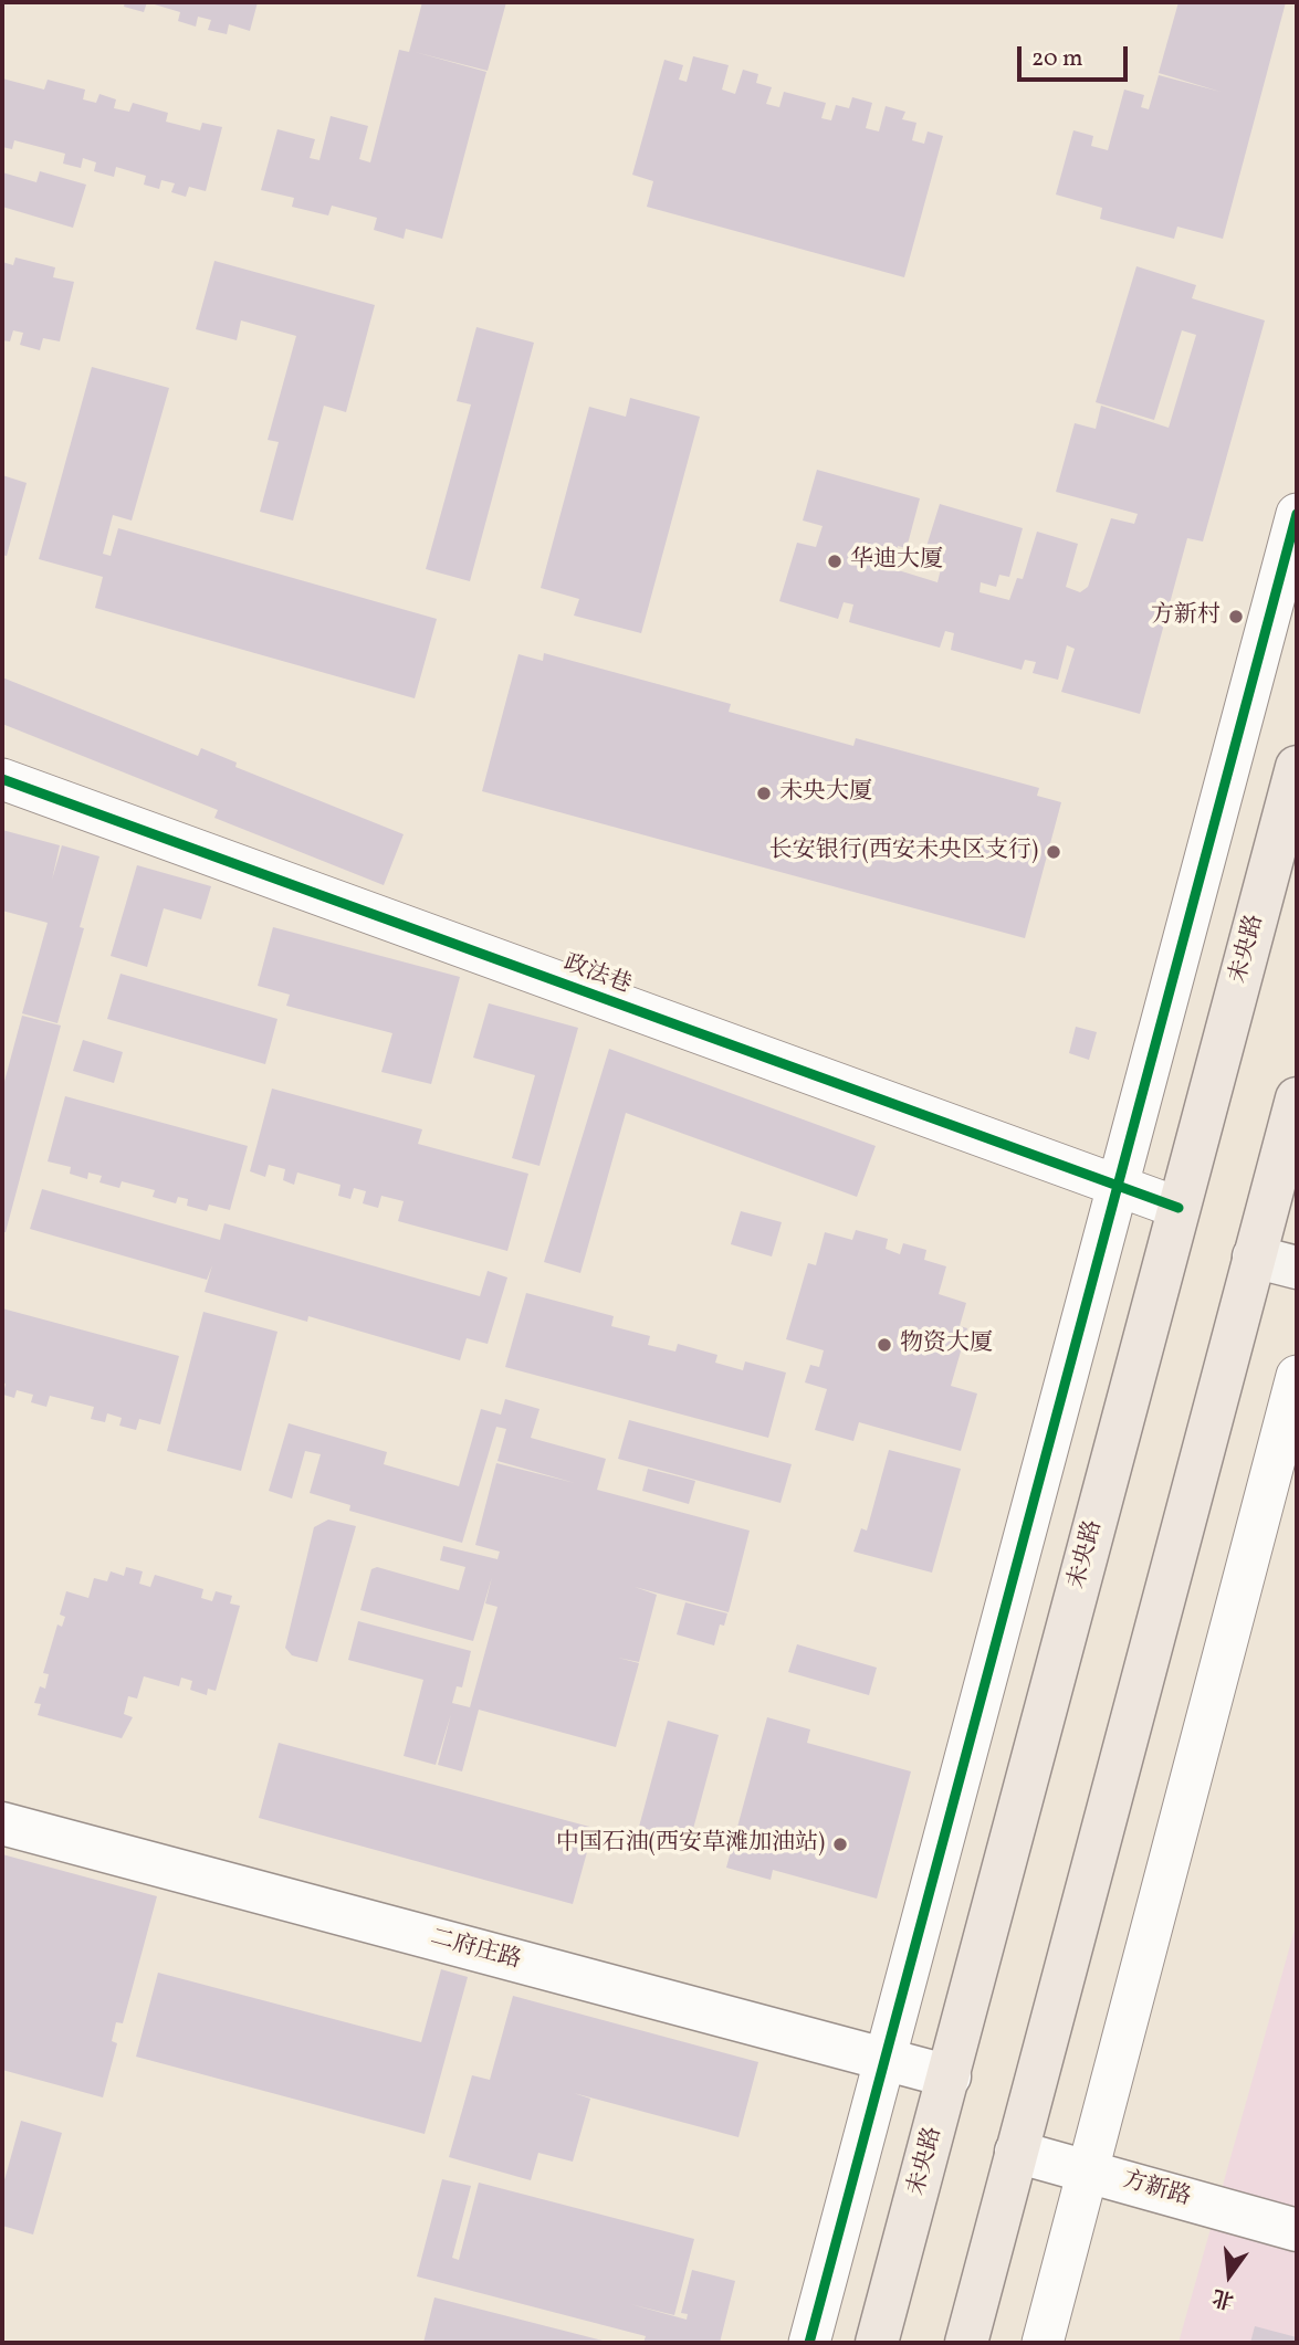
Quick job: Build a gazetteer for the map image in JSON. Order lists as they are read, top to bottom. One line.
{"streets":{"main road":["未央路"],"street":["政法巷","二府庄路","方新路"]},"crossings":[["未央路","政法巷"],["未央路","二府庄路"]],"places":["华迪大厦","方新村","未央大厦","长安银行(西安未央区支行)","物资大厦","中国石油(西安草滩加油站)"],"scale_bar":"20 m","north":"bottom"}
